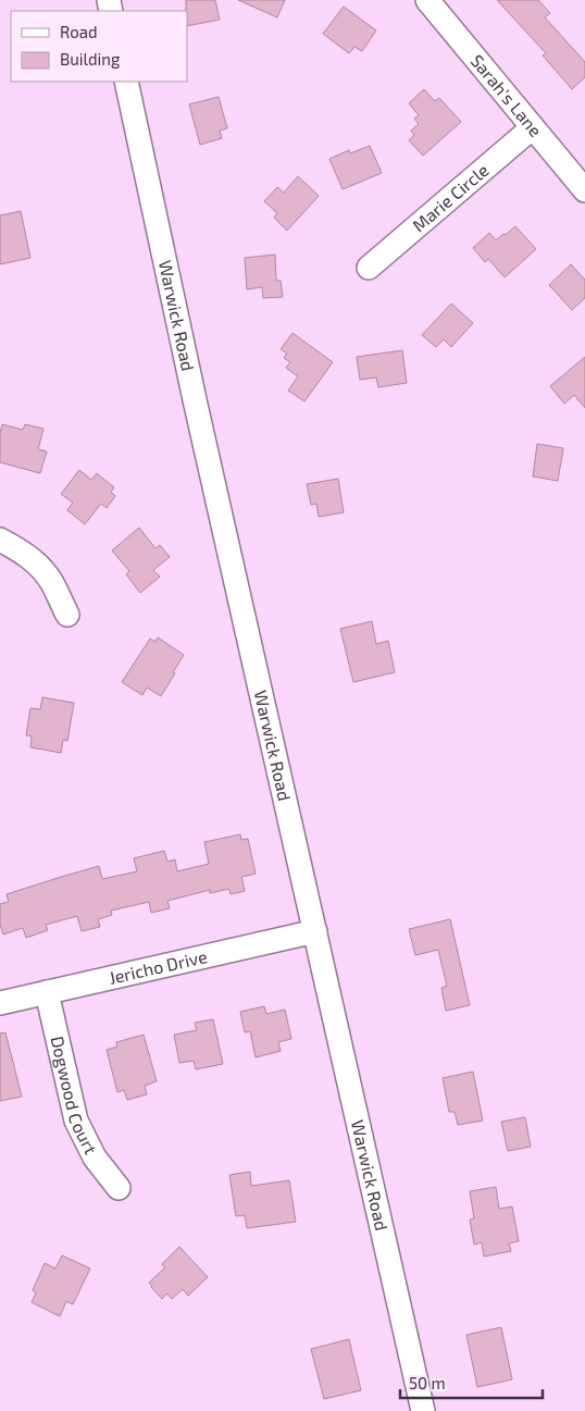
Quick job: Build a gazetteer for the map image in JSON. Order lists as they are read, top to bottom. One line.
{"streets":{"street":["Sarah's Lane","Marie Circle","Warwick Road","Jericho Drive","Dogwood Court"]},"crossings":[["Sarah's Lane","Marie Circle"],["Warwick Road","Jericho Drive"],["Jericho Drive","Dogwood Court"]],"legend":["Road","Building"],"scale_bar":"50 m"}
